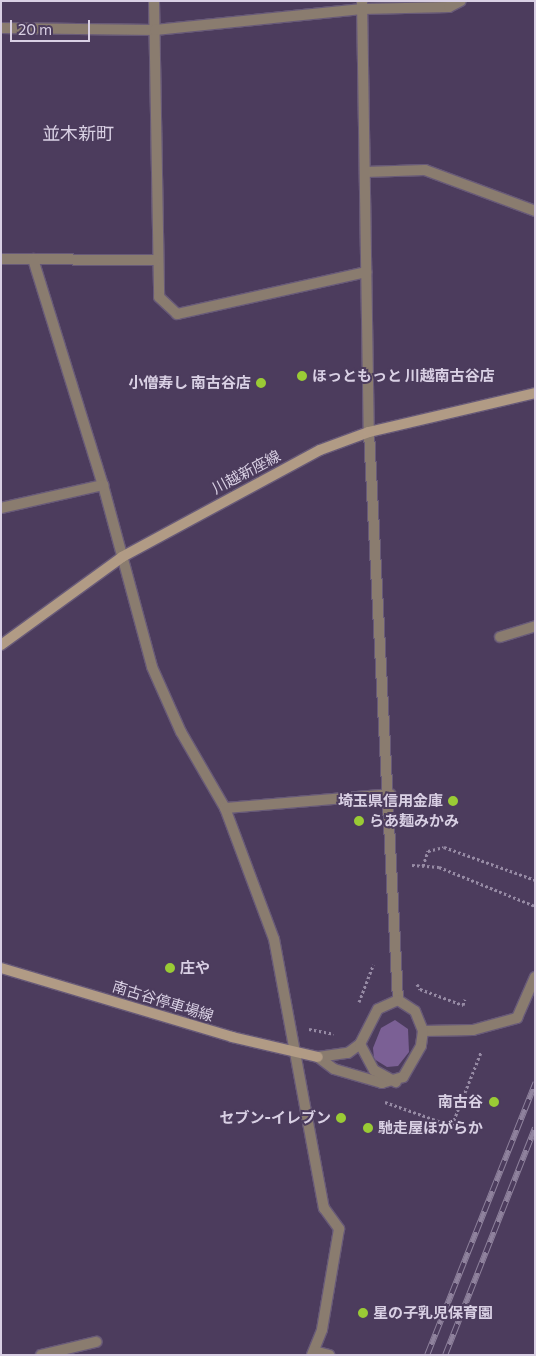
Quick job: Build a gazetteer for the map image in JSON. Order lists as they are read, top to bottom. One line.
{"streets":{"main road":["川越新座線","南古谷停車場線"]},"districts":["並木新町"],"places":["ほっともっと 川越南古谷店","小僧寿し 南古谷店","埼玉県信用金庫","らあ麺みかみ","庄や","南古谷","セブン-イレブン","馳走屋ほがらか","星の子乳児保育園"],"scale_bar":"20 m"}
